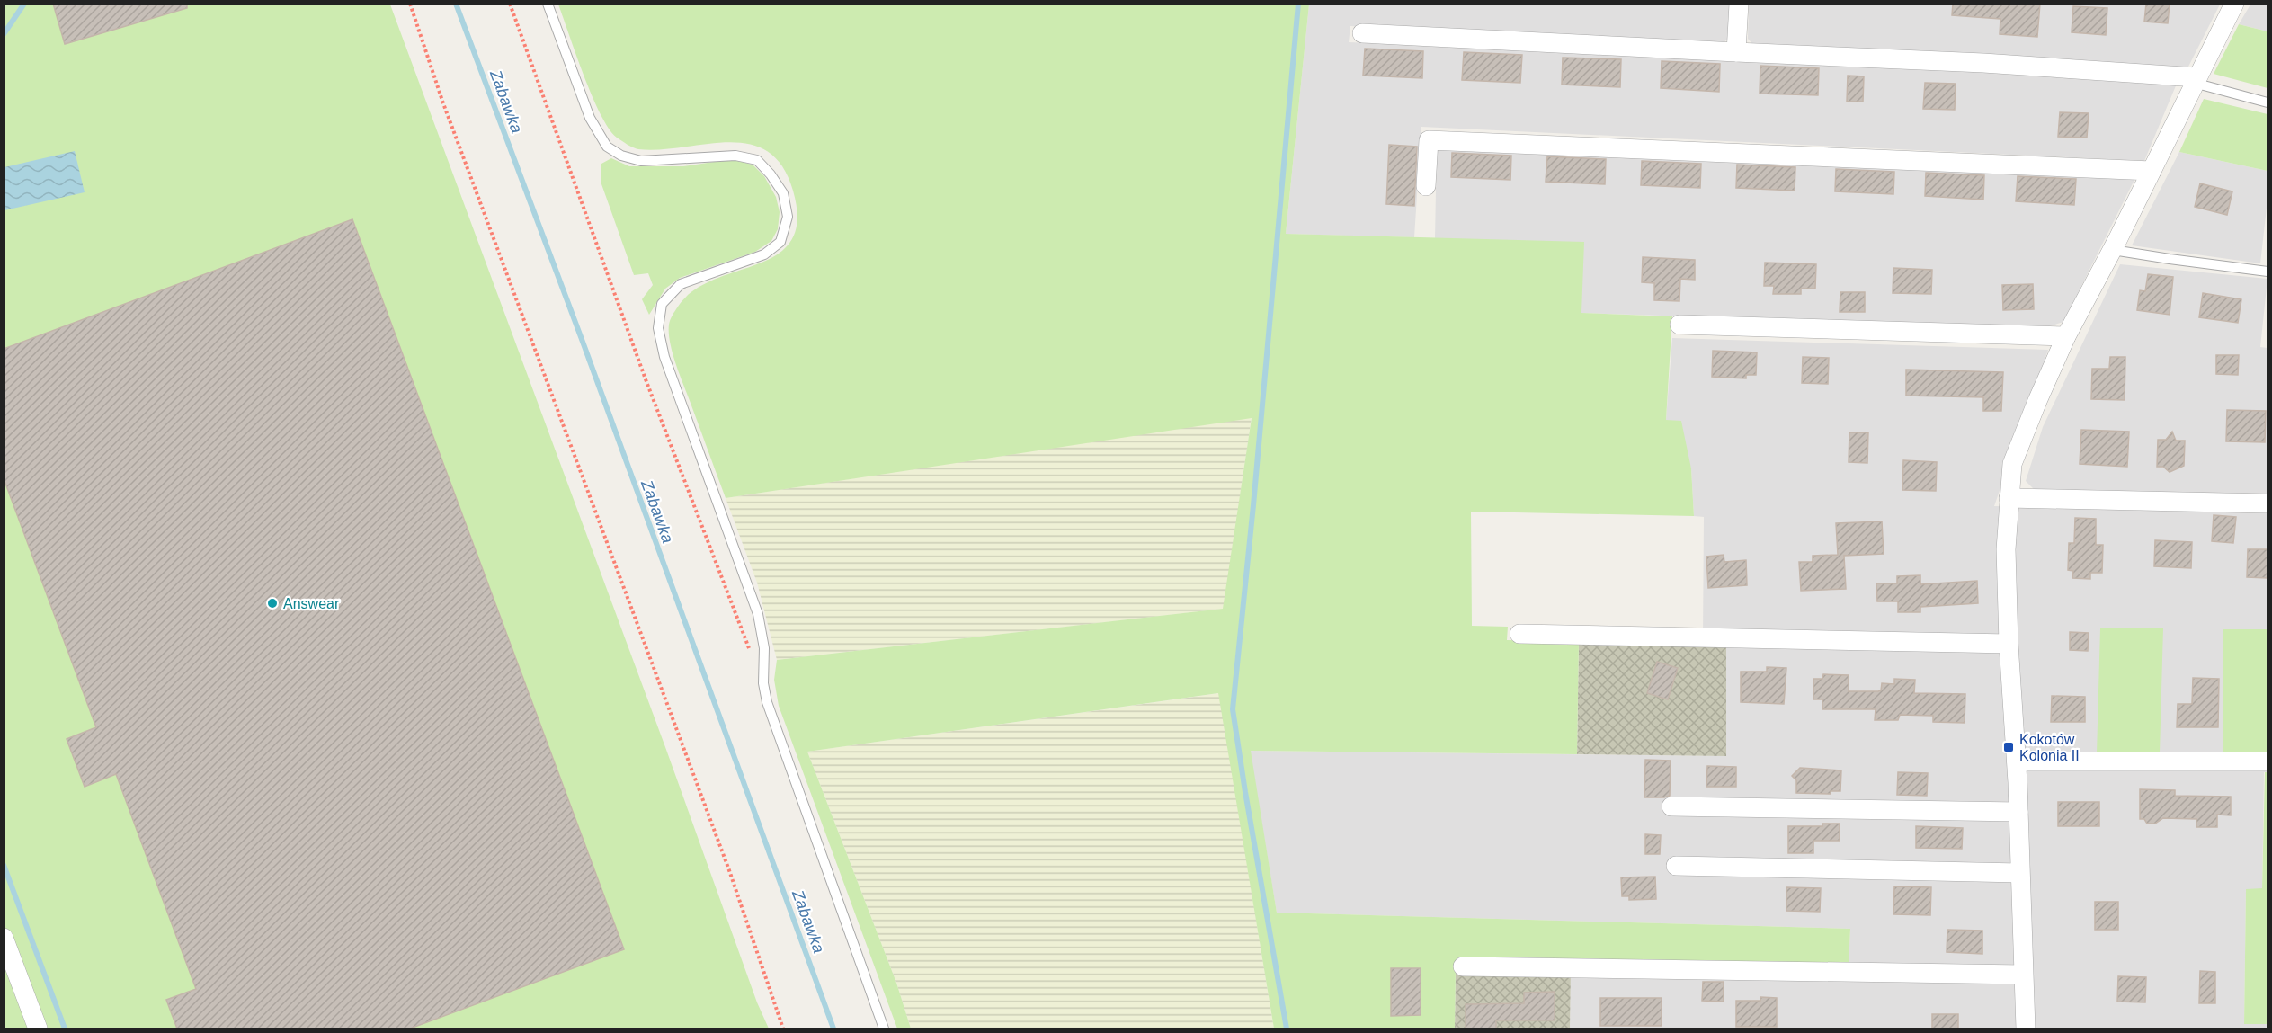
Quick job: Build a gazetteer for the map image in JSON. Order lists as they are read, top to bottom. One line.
{"water":["Zabawka"],"places":{"other":["Answear"],"transit":["Kokotów Kolonia II"]}}
